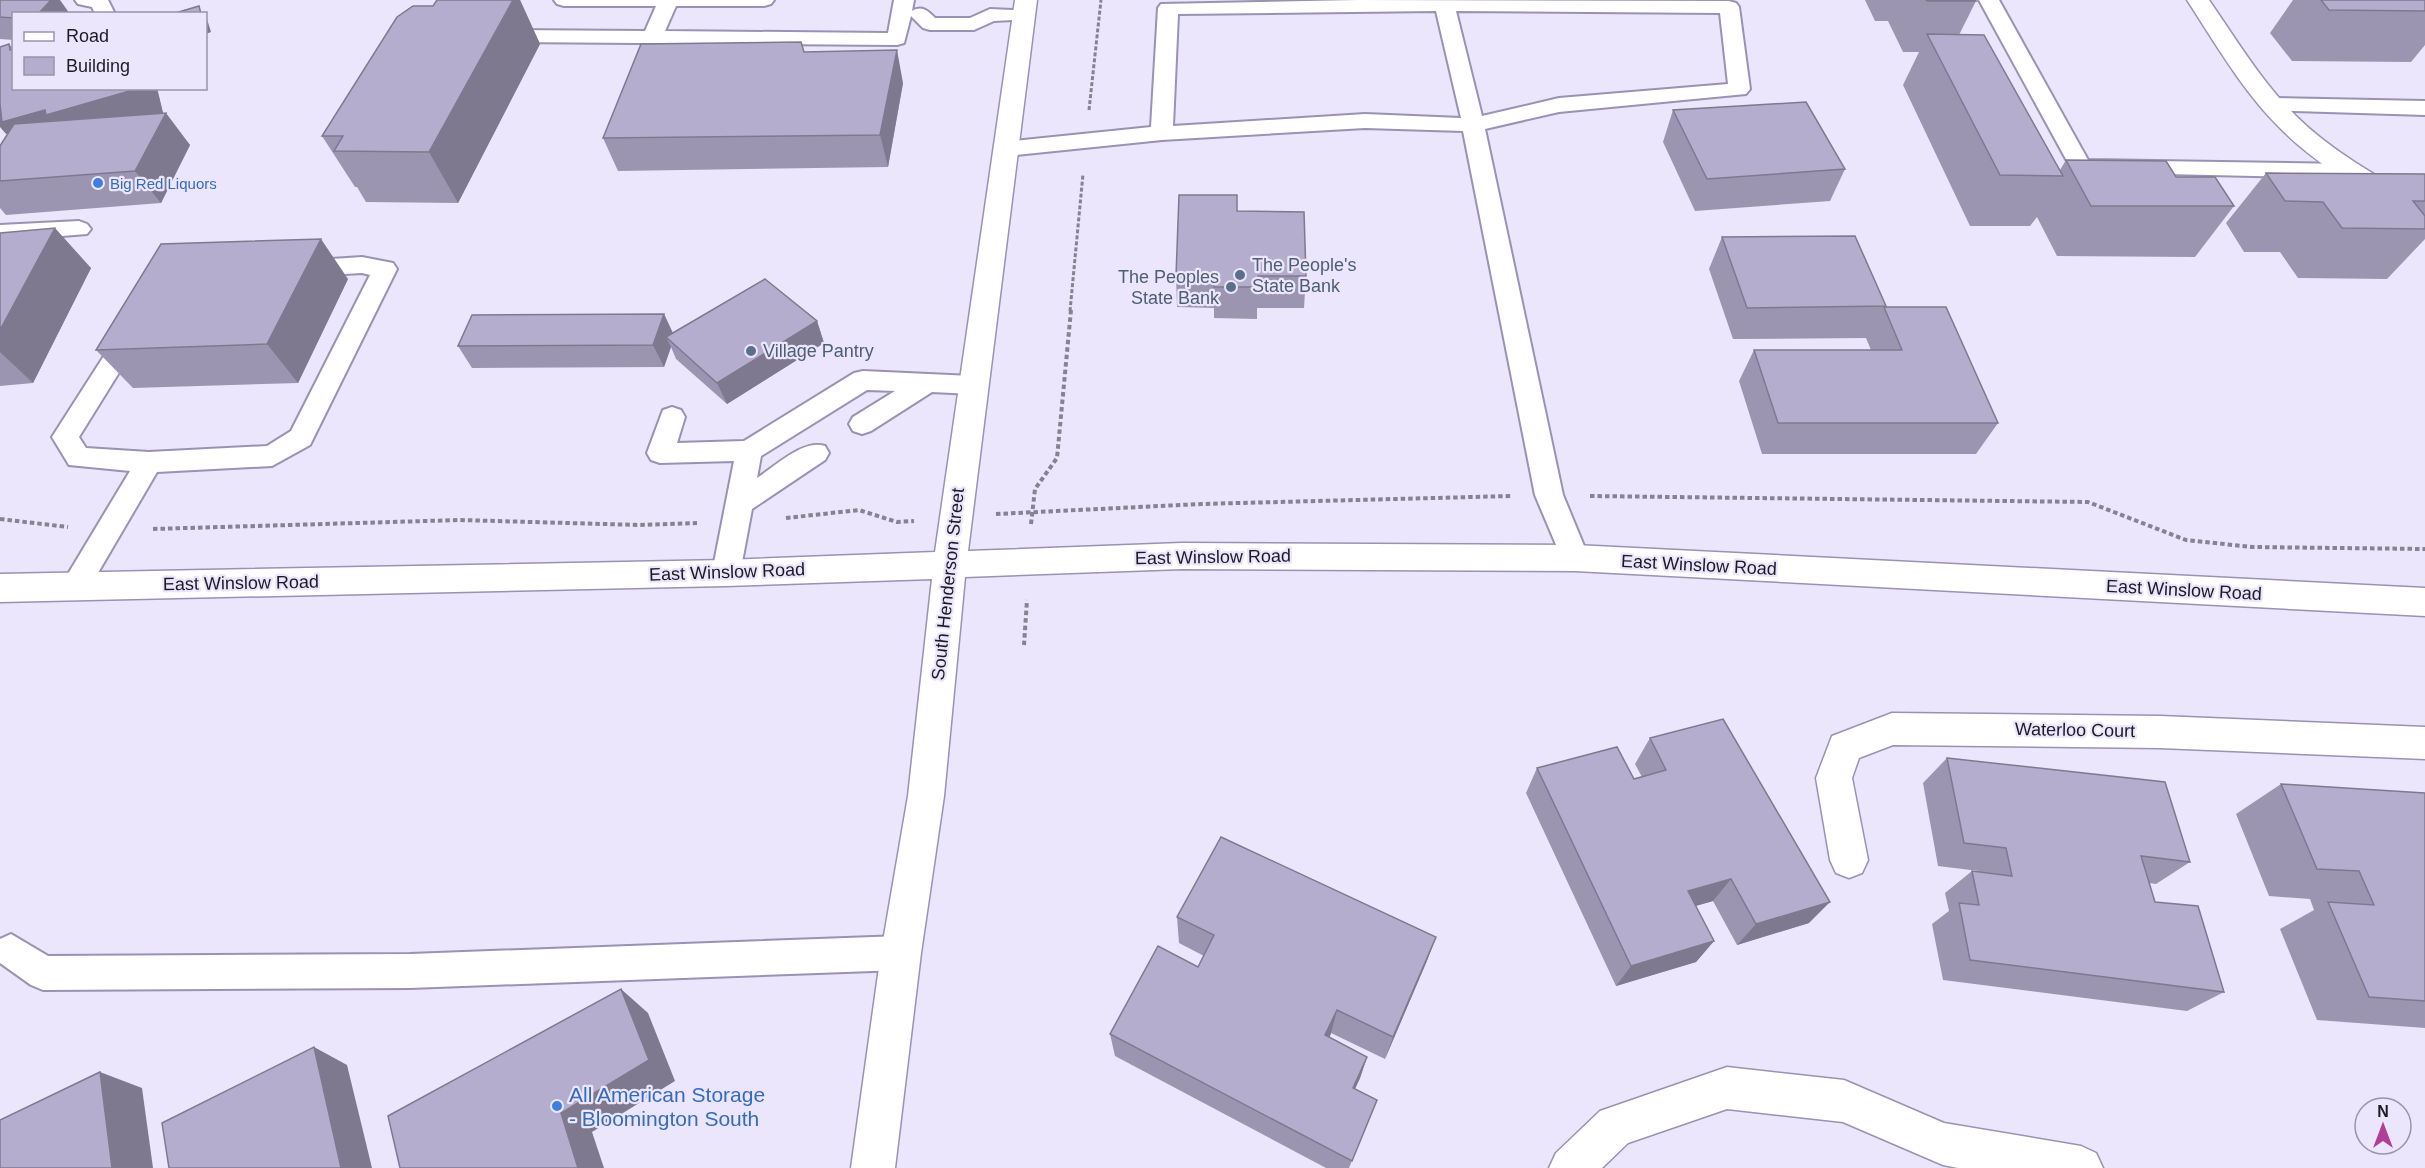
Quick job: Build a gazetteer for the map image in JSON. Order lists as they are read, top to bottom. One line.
{"streets":{"street":["East Winslow Road","South Henderson Street","Waterloo Court"]},"crossings":[["East Winslow Road","South Henderson Street"]],"places":["Big Red Liquors","The People's State Bank","The Peoples State Bank","Village Pantry","All American Storage - Bloomington South"],"legend":["Road","Building"],"north":"top"}
